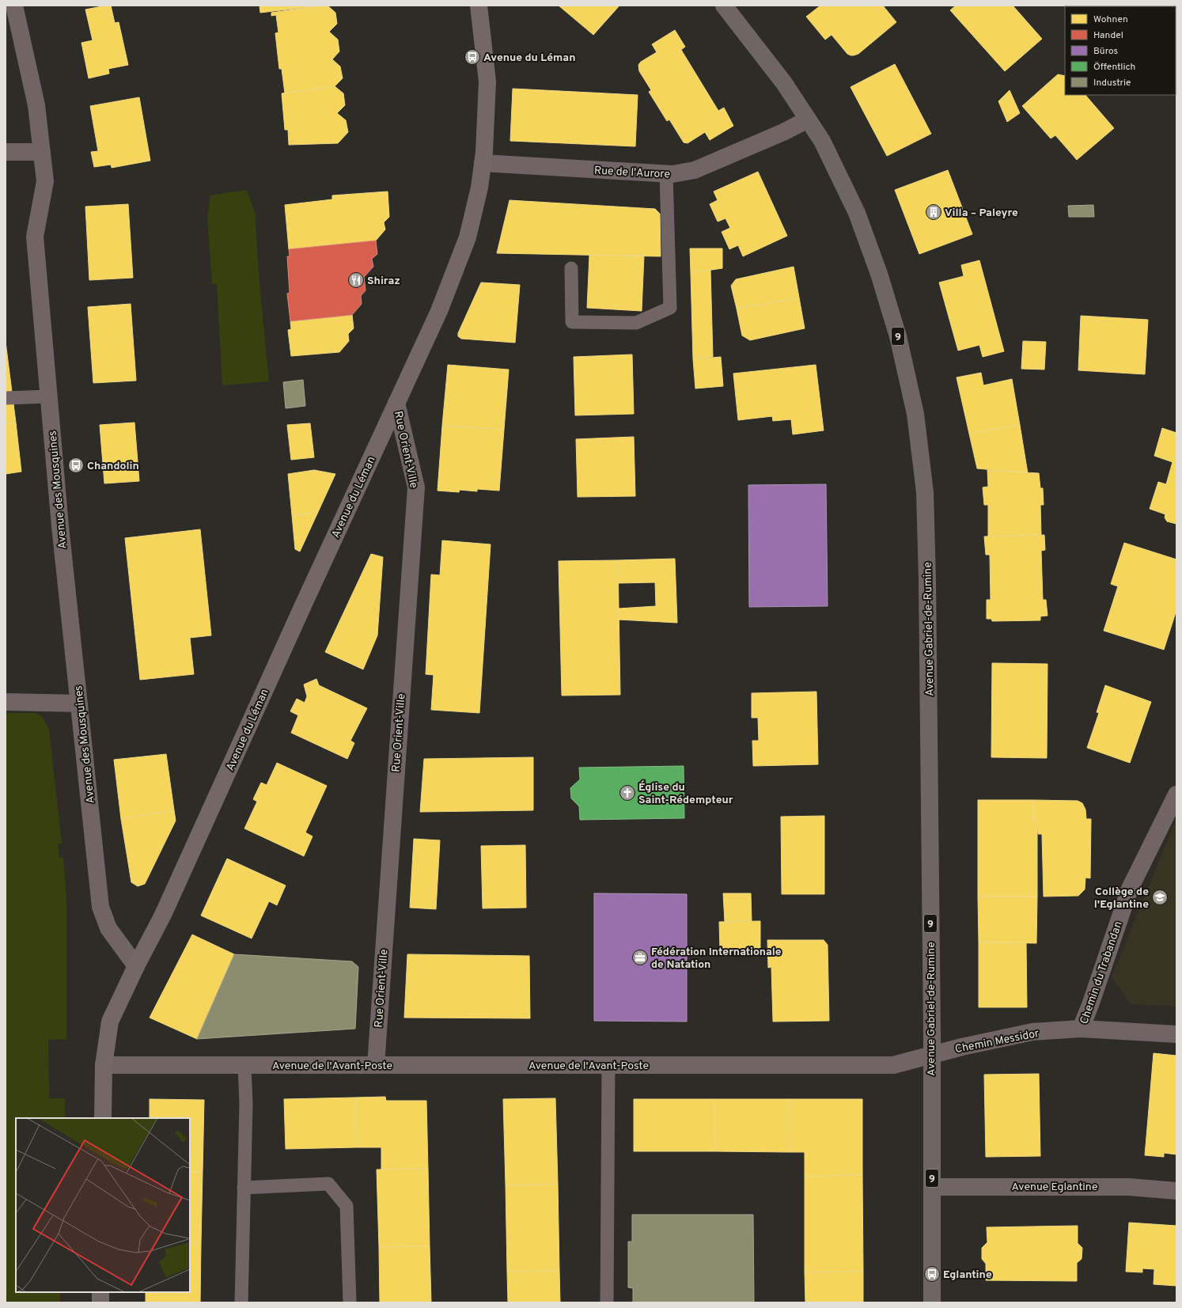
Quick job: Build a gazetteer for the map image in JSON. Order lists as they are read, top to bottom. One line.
{"streets":{"main road":["9","Avenue du Léman","Avenue Gabriel-de-Rumine"],"street":["Rue de l'Aurore","Rue Orient-Ville","Avenue des Mousquines","Chemin du Trabandan","Chemin Messidor","Avenue de l'Avant-Poste","Avenue Eglantine"]},"crossings":[["Rue de l'Aurore","Avenue du Léman"],["Rue de l'Aurore","Avenue Gabriel-de-Rumine"],["Rue Orient-Ville","Avenue du Léman"],["Rue Orient-Ville","Avenue de l'Avant-Poste"],["Avenue des Mousquines","Avenue du Léman"],["Avenue du Léman","Avenue de l'Avant-Poste"],["Avenue Gabriel-de-Rumine","Chemin Messidor"],["Avenue Gabriel-de-Rumine","Avenue de l'Avant-Poste"],["Avenue Gabriel-de-Rumine","Avenue Eglantine"],["Chemin du Trabandan","Chemin Messidor"],["Chemin Messidor","Avenue de l'Avant-Poste"]],"places":{"bus stop":["Avenue du Léman","Chandolin","Eglantine"],"building":["Villa – Paleyre"],"restaurant":["Shiraz"],"church":["Église du Saint-Rédempteur"],"school or university":["Collège de l'Eglantine"],"office":["Fédération Internationale de Natation"]},"legend":["Wohnen","Handel","Büros","Öffentlich","Industrie"]}
